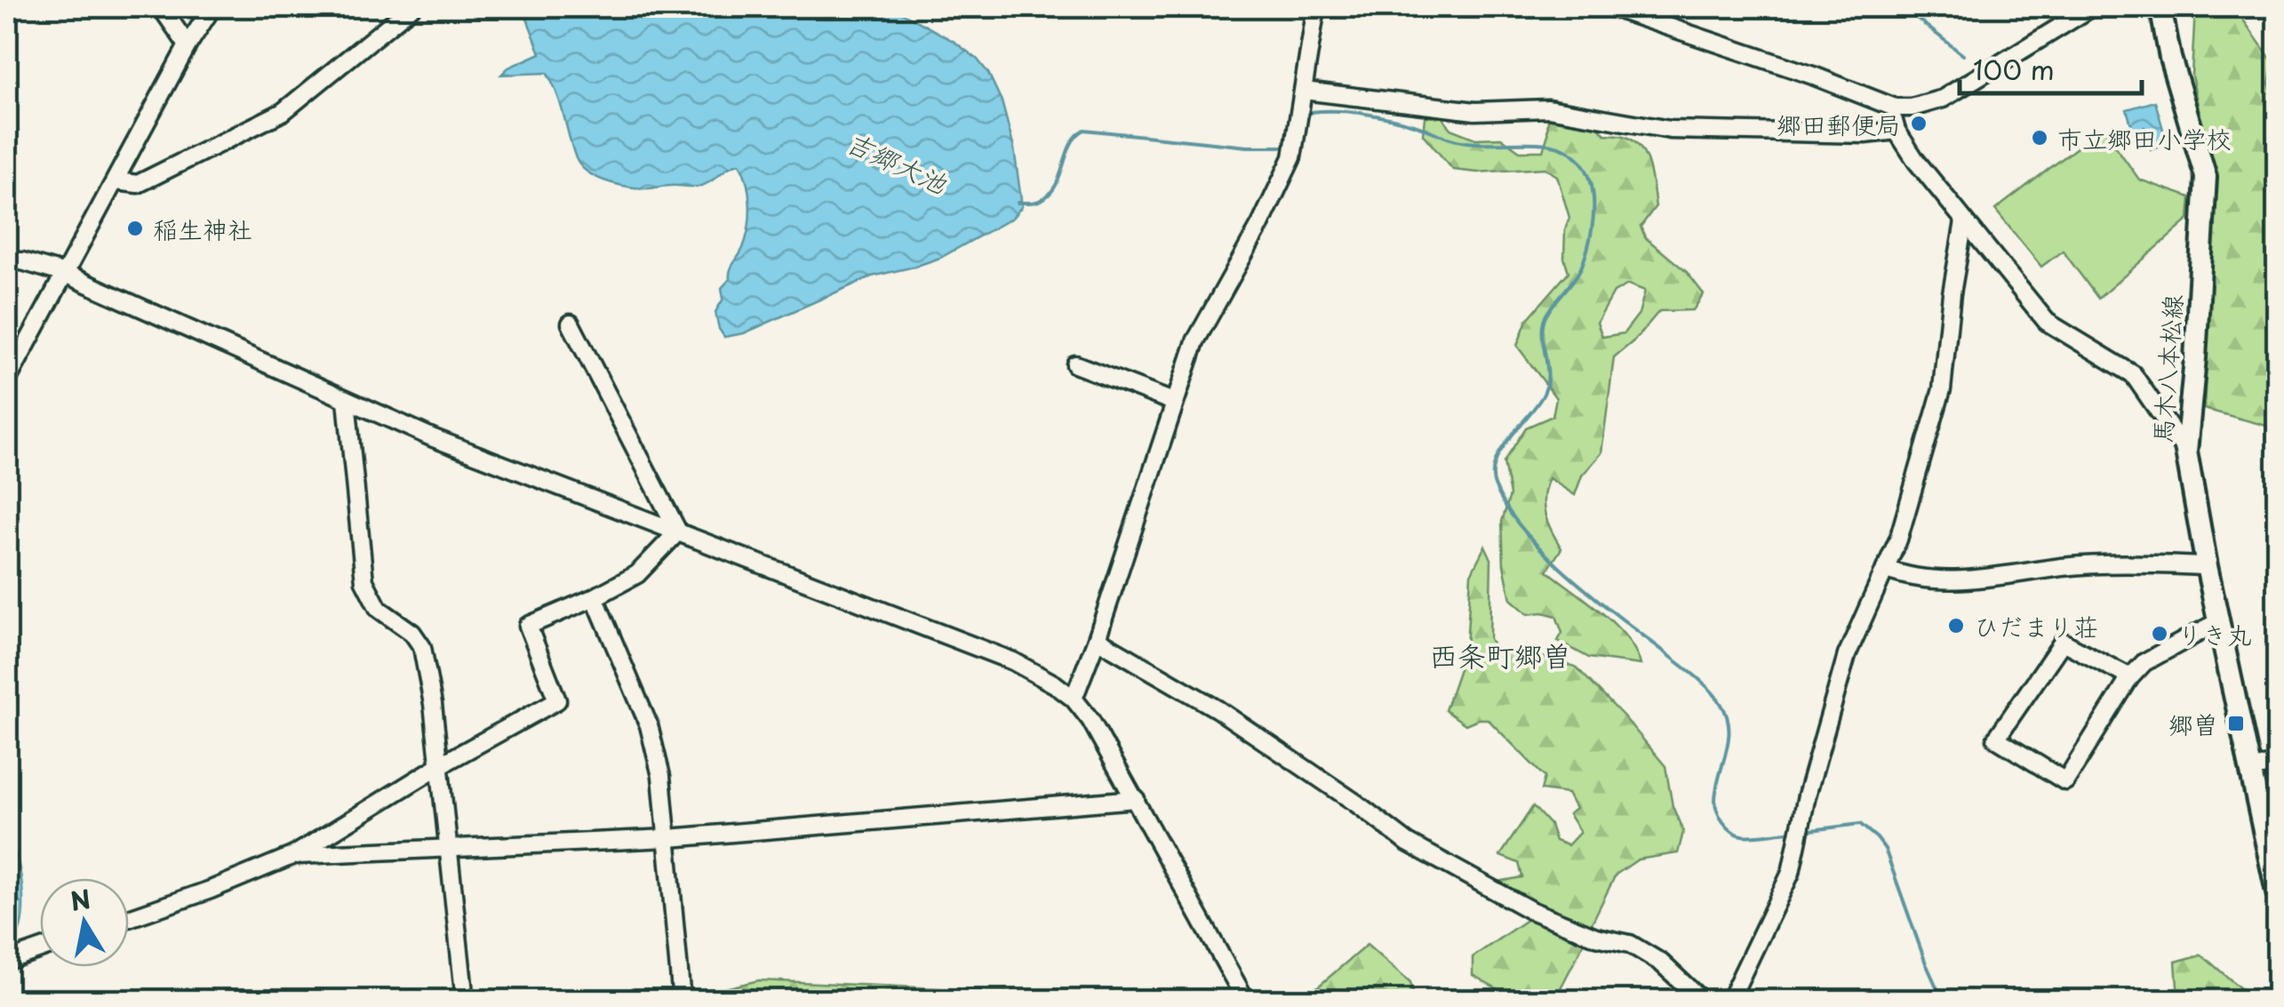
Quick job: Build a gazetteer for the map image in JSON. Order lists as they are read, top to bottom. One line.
{"streets":{"main road":["馬木八本松線"]},"districts":["西条町郷曽"],"water":["吉郷大池"],"places":{"other":["郷田郵便局","市立郷田小学校","稲生神社","ひだまり荘","りき丸"],"transit":["郷曽"]},"scale_bar":"100 m","north":"top"}
